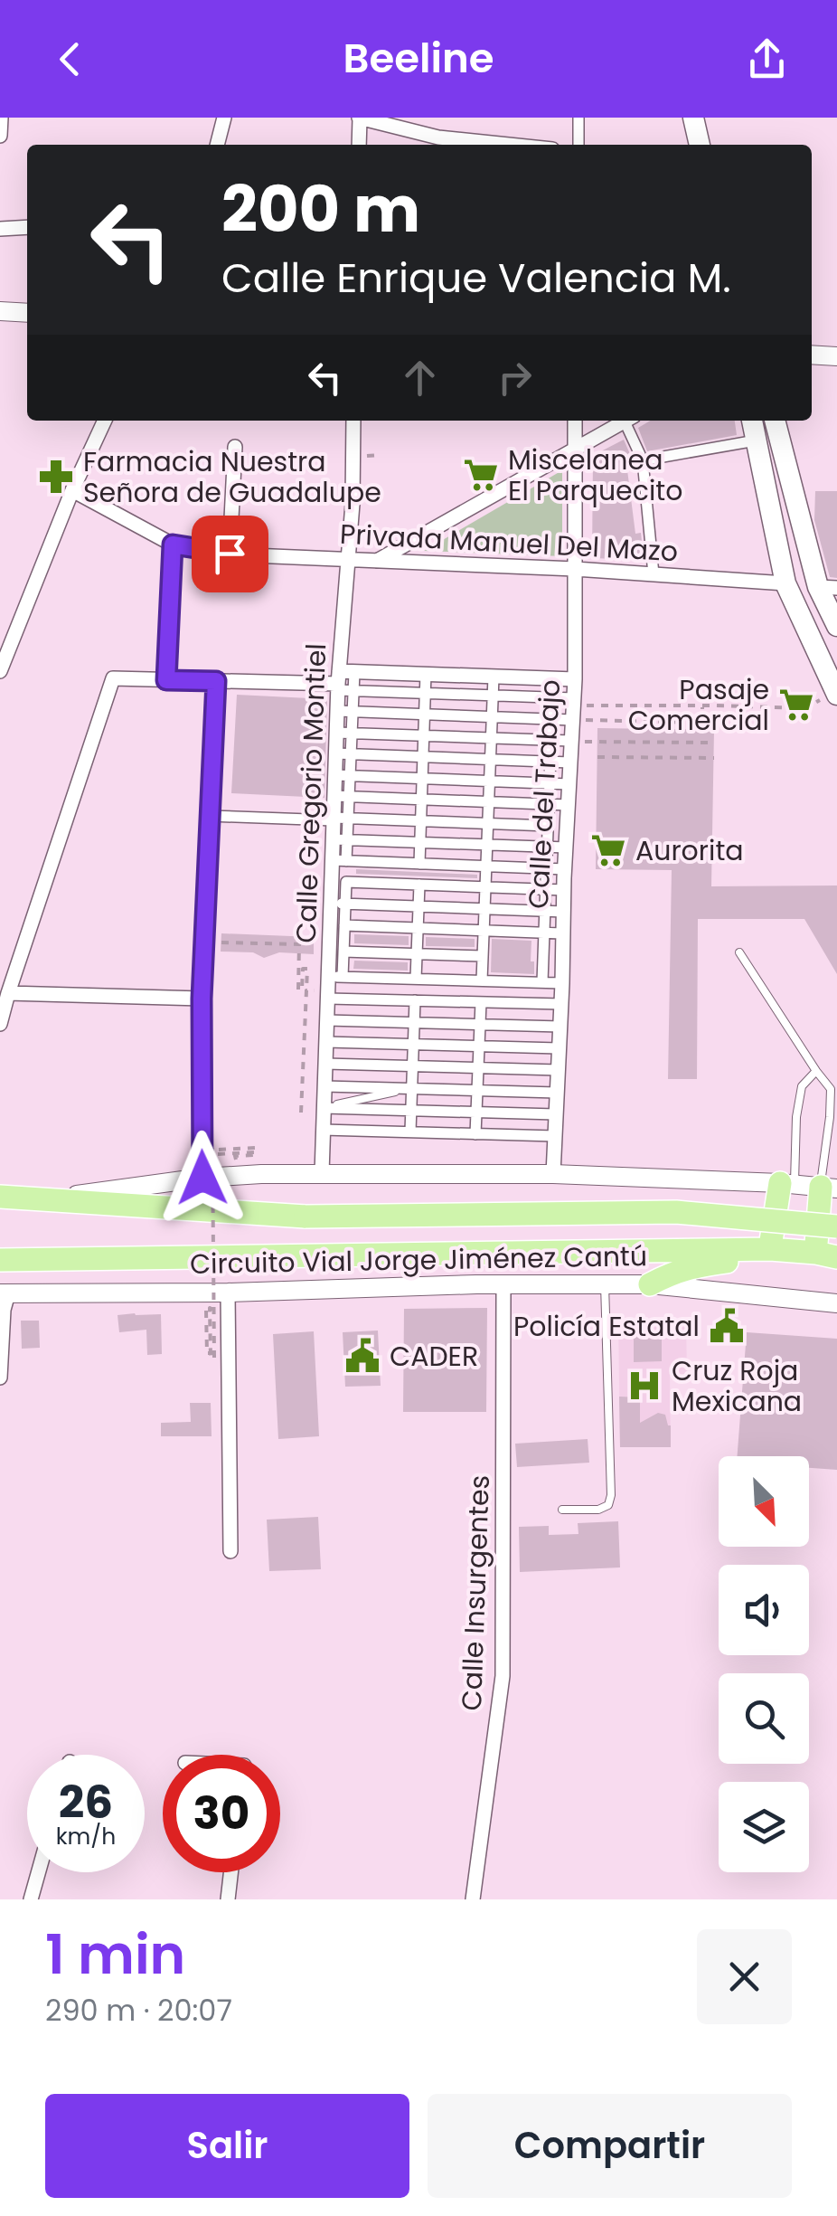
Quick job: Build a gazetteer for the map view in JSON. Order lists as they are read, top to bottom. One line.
{"streets":{"main road":["Circuito Vial Jorge Jiménez Cantú"],"street":["Privada Manuel Del Mazo","Calle Gregorio Montiel","Calle del Trabajo","Calle Insurgentes"]},"crossings":[["Privada Manuel Del Mazo","Calle Gregorio Montiel"],["Privada Manuel Del Mazo","Calle del Trabajo"],["Calle Gregorio Montiel","Circuito Vial Jorge Jiménez Cantú"],["Calle del Trabajo","Circuito Vial Jorge Jiménez Cantú"],["Circuito Vial Jorge Jiménez Cantú","Calle Insurgentes"]],"places":{"supermarket":["Miscelanea El Parquecito","Pasaje Comercial","Aurorita"],"pharmacy":["Farmacia Nuestra Señora de Guadalupe"],"public building":["Policía Estatal","CADER"],"hospital":["Cruz Roja Mexicana"]},"north":"bottom right","page":{"header":"Beeline","turn":["200 m","Calle Enrique Valencia M."],"speed":"26 km/h","limit":"30","heading":["1 min","290 m · 20:07"],"buttons":["Salir","Compartir"]}}
